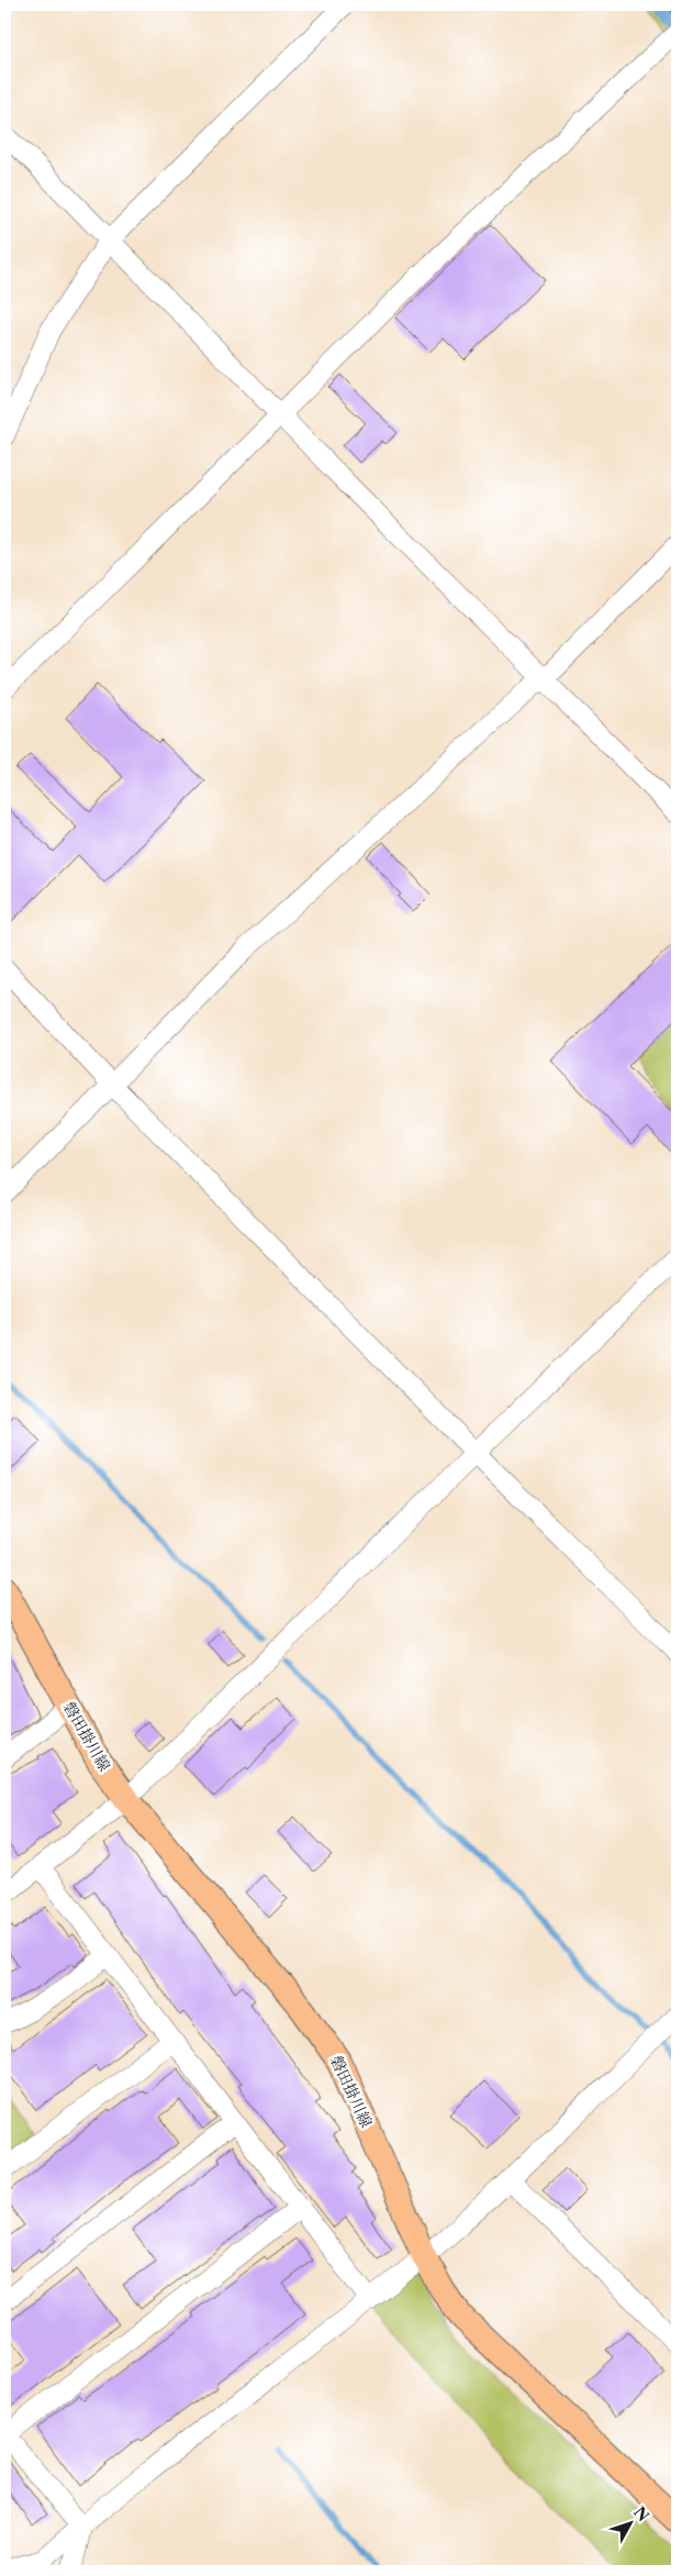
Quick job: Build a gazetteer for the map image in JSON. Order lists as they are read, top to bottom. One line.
{"streets":{"main road":["磐田掛川線"]},"north":"top right"}
